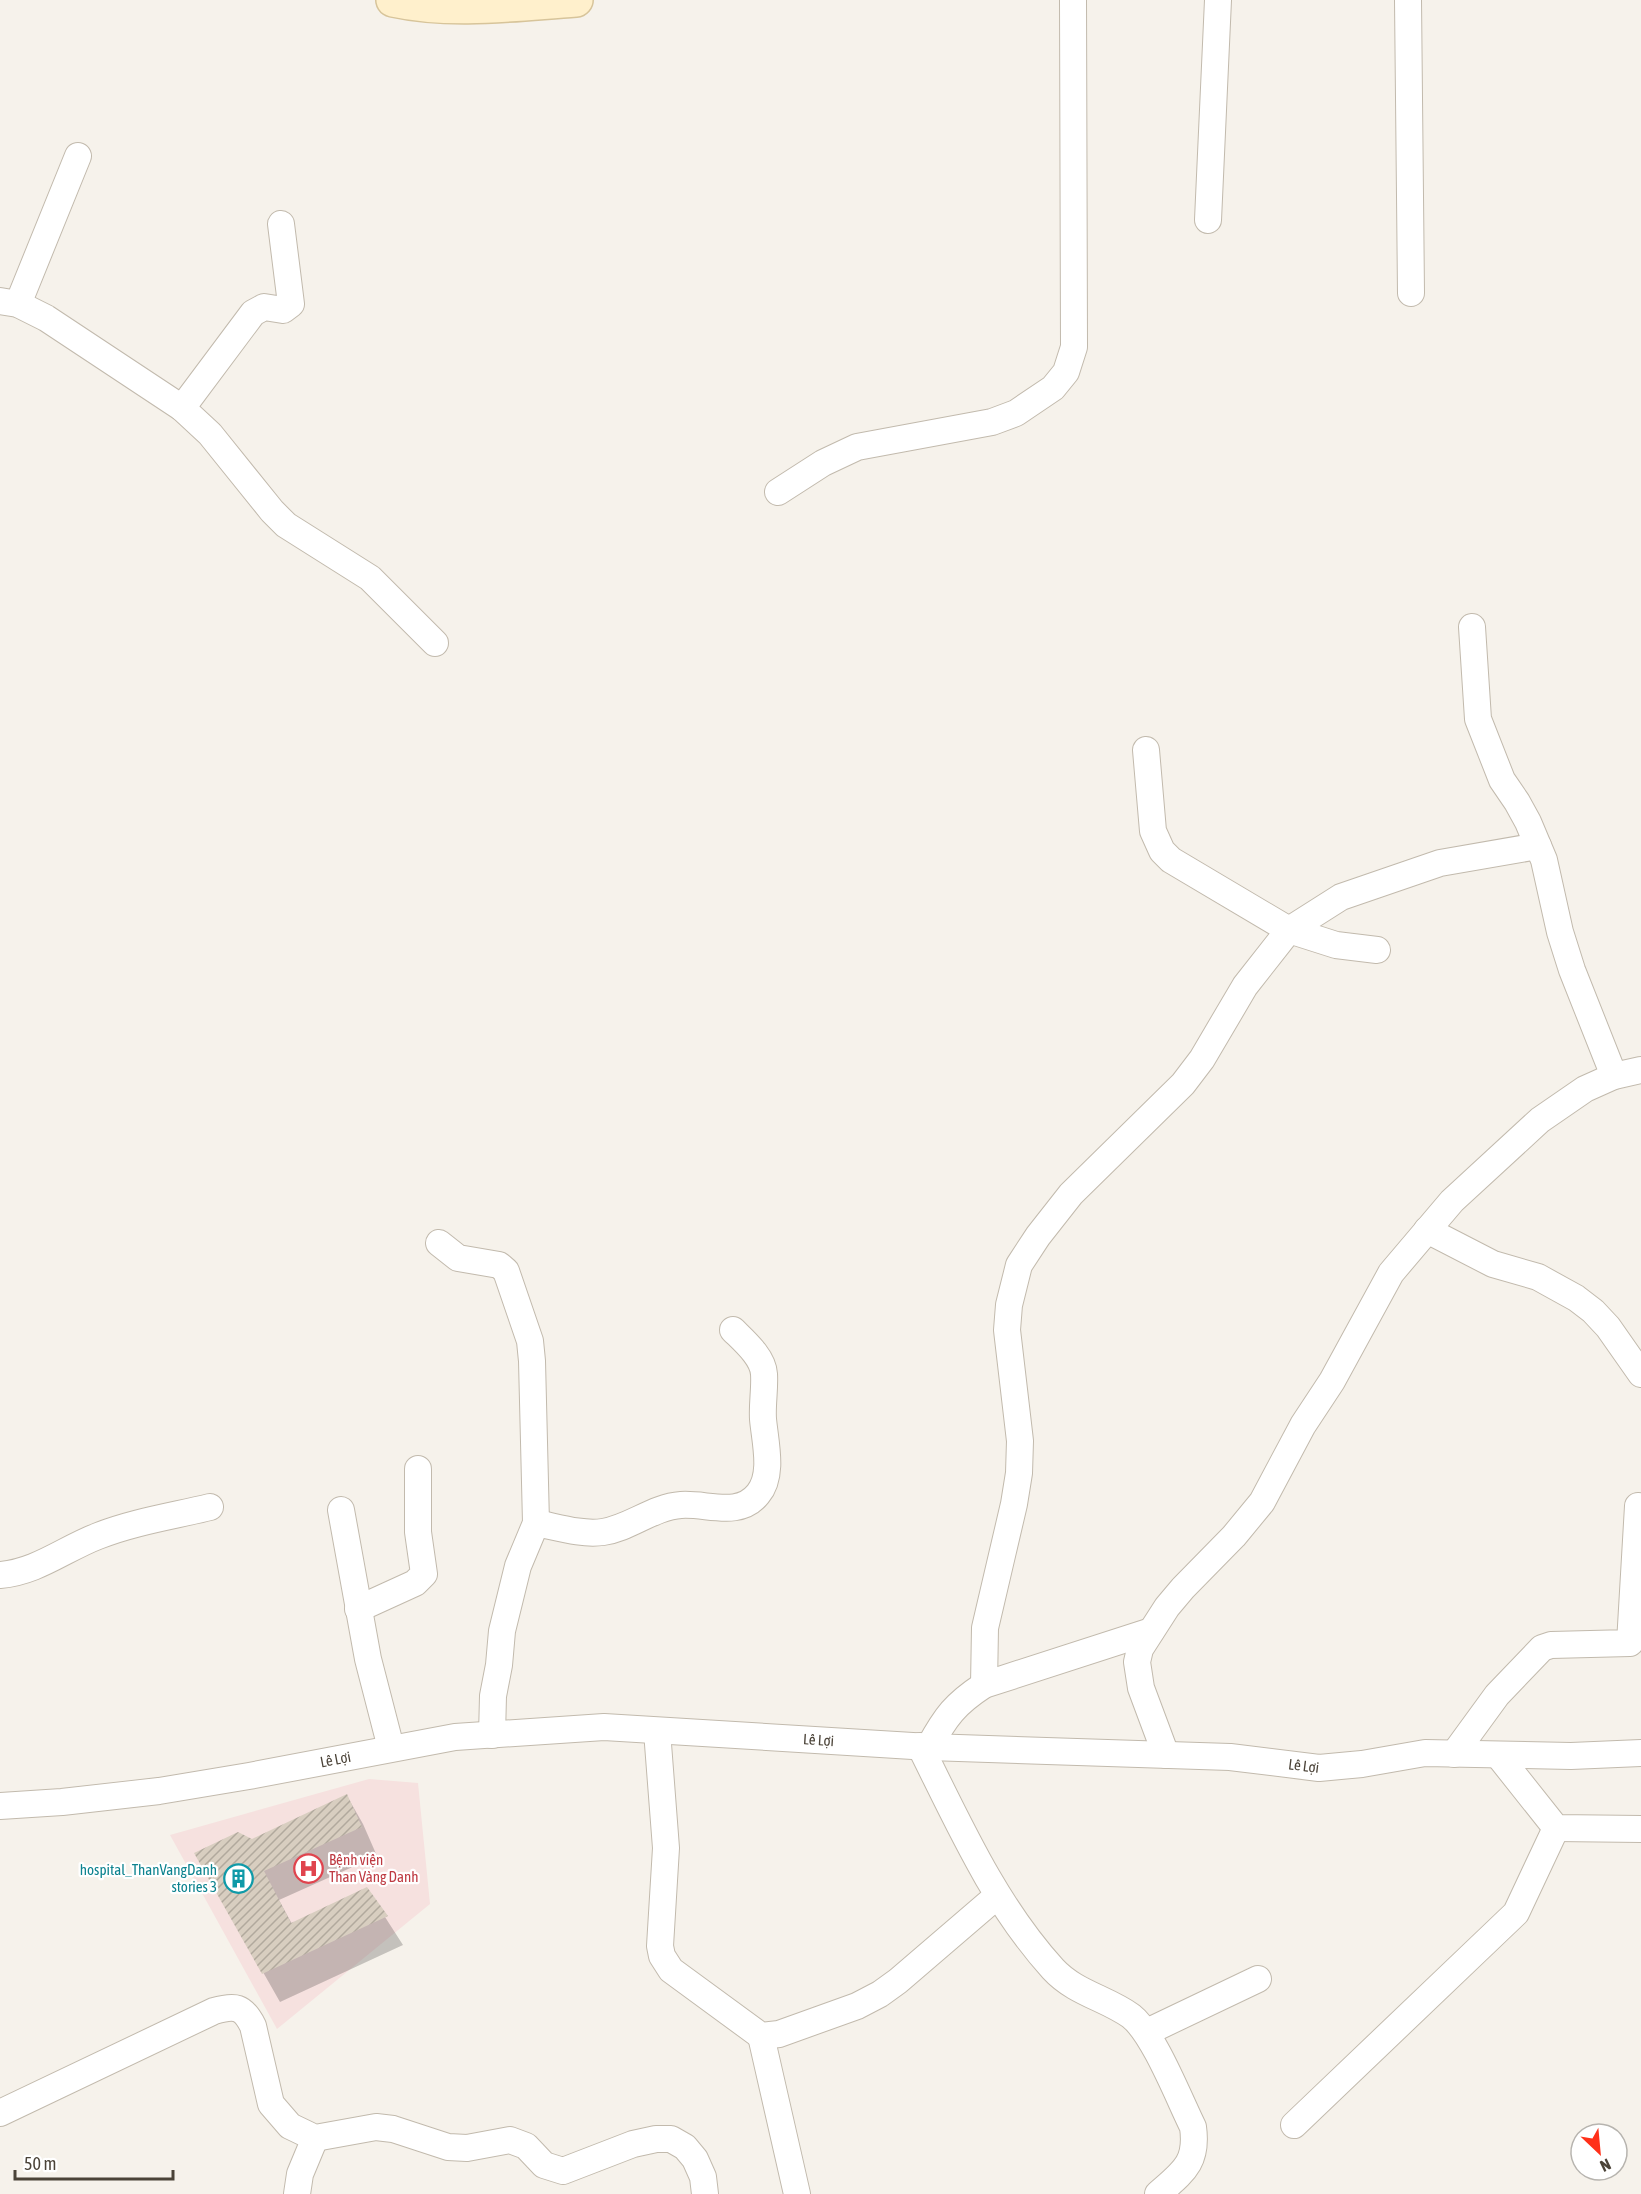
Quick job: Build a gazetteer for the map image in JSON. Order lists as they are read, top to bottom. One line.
{"streets":{"street":["Lê Lợi"]},"places":{"hospital":["Bệnh viện Than Vàng Danh"],"building":["hospital_ThanVangDanh stories 3"]},"scale_bar":"50 m","north":"bottom right"}
